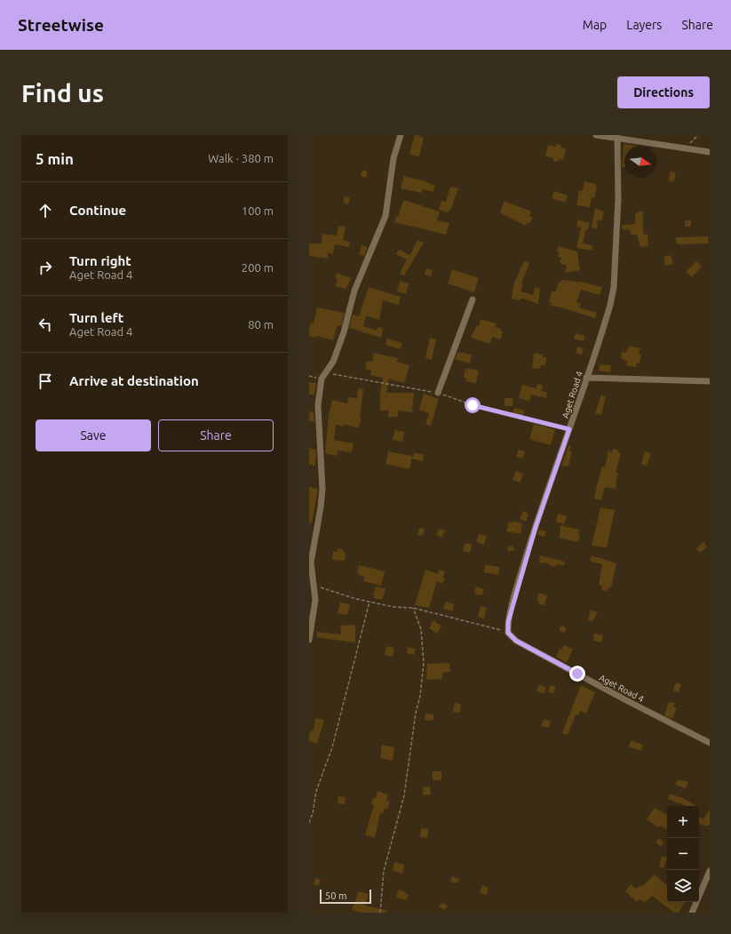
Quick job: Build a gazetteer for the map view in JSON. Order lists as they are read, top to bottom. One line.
{"streets":{"street":["Aget Road 4"]},"scale_bar":"50 m","north":"right","page":{"header":"Streetwise","nav":["Map","Layers","Share"],"buttons":["Directions",["Save","Share"]],"title":"Find us","heading":["5 min","Walk · 380 m"],"list":[["Continue","100 m"],["Turn right","Aget Road 4","200 m"],["Turn left","Aget Road 4","80 m"],"Arrive at destination"],"map_buttons":["+","−"],"scale":"50 m"}}
